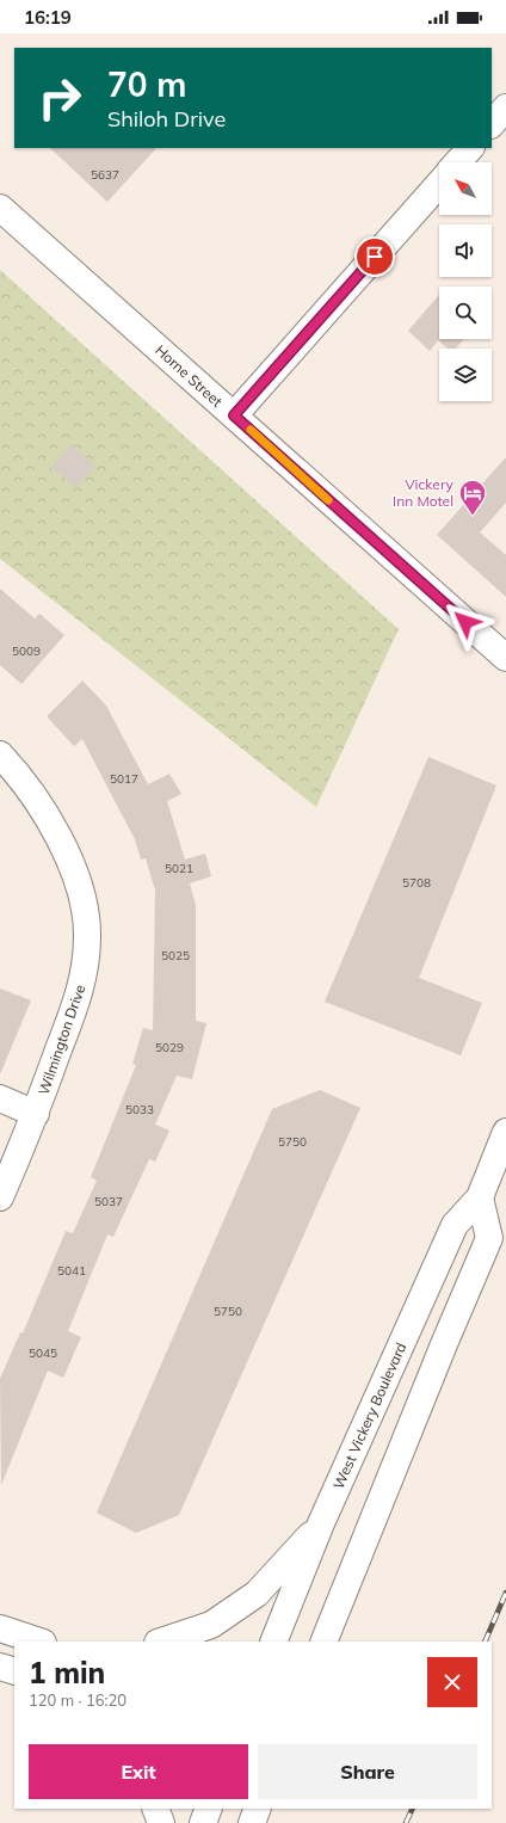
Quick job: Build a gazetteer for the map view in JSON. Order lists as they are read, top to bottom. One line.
{"streets":{"street":["Horne Street","Wilmington Drive","West Vickery Boulevard"]},"places":{"hotel":["Vickery Inn Motel"]},"house_numbers":["5637","5009","5017","5021","5708","5025","5029","5033","5750","5037","5041","5750","5045"],"north":"top left","page":{"status":"16:19","turn":["70 m","Shiloh Drive"],"heading":["1 min","120 m · 16:20"],"buttons":["Exit","Share"]}}
